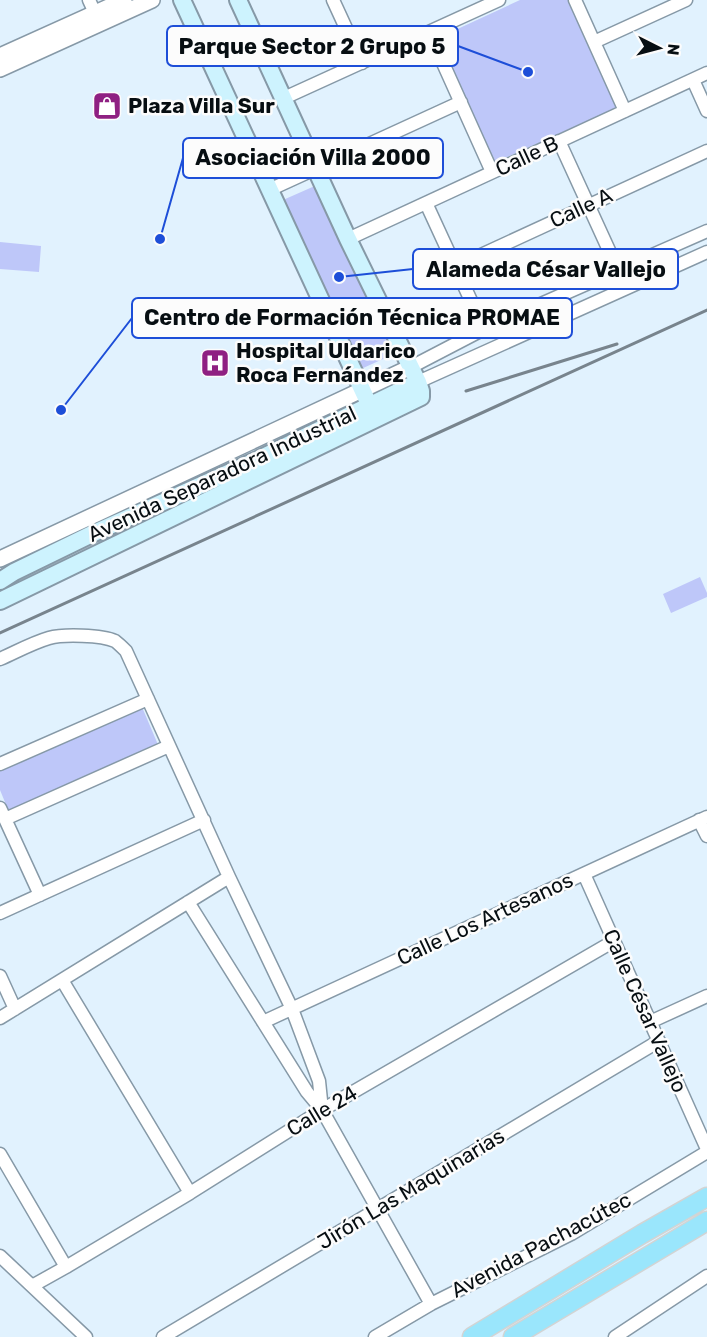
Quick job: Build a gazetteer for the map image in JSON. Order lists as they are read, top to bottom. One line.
{"streets":{"main road":["Avenida Separadora Industrial","Avenida Pachacútec"],"street":["Calle B","Calle A","Calle Los Artesanos","Calle César Vallejo","Calle 24","Jirón Las Maquinarias"]},"crossings":[["Calle Los Artesanos","Calle César Vallejo"],["Calle César Vallejo","Calle 24"],["Calle César Vallejo","Jirón Las Maquinarias"],["Calle César Vallejo","Avenida Pachacútec"]],"places":{"other":["Parque Sector 2 Grupo 5","Asociación Villa 2000","Alameda César Vallejo","Centro de Formación Técnica PROMAE"],"shop":["Plaza Villa Sur"],"hospital":["Hospital Uldarico Roca Fernández"]},"north":"right"}
